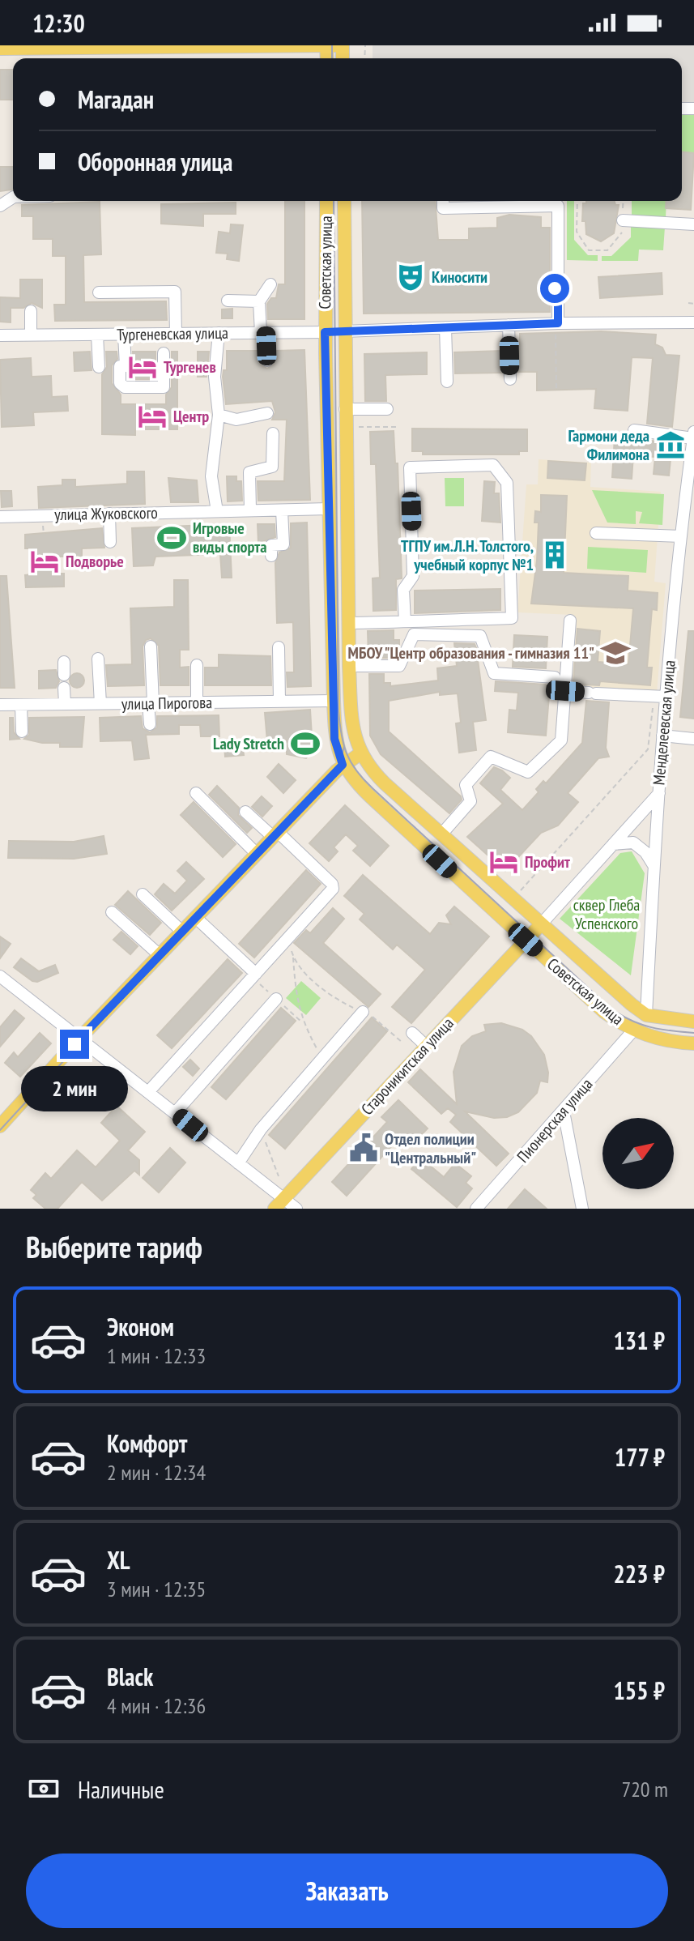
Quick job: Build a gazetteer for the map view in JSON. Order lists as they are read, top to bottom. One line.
{"streets":{"main road":["Советская улица","Тургеневская улица","Староникитская улица"],"street":["улица Жуковского","улица Пирогова","Менделеевская улица","Пионерская улица"]},"crossings":[["Советская улица","Тургеневская улица"],["Советская улица","улица Жуковского"],["Советская улица","улица Пирогова"],["Советская улица","Менделеевская улица"],["Советская улица","Староникитская улица"],["Советская улица","Пионерская улица"]],"parks":["сквер Глеба Успенского"],"places":{"theatre":["Киносити"],"hotel":["Тургенев","Центр","Подворье","Профит"],"museum":["Гармони деда Филимона"],"sports":["Игровые виды спорта","Lady Stretch"],"building":["ТГПУ им.Л.Н. Толстого, учебный корпус №1"],"school or university":["МБОУ \"Центр образования - гимназия 11\""],"public building":["Отдел полиции \"Центральный\""]},"north":"top right","page":{"status":"12:30","banner":["Магадан","Оборонная улица"],"bubble":"2 мин","heading":"Выберите тариф","list":[{"name":"Эконом","note":"1 мин · 12:33","value":"131 ₽"},{"name":"Комфорт","note":"2 мин · 12:34","value":"177 ₽"},{"name":"XL","note":"3 мин · 12:35","value":"223 ₽"},{"name":"Black","note":"4 мин · 12:36","value":"155 ₽"}],"pay":["Наличные","720 m"],"buttons":"Заказать"}}
